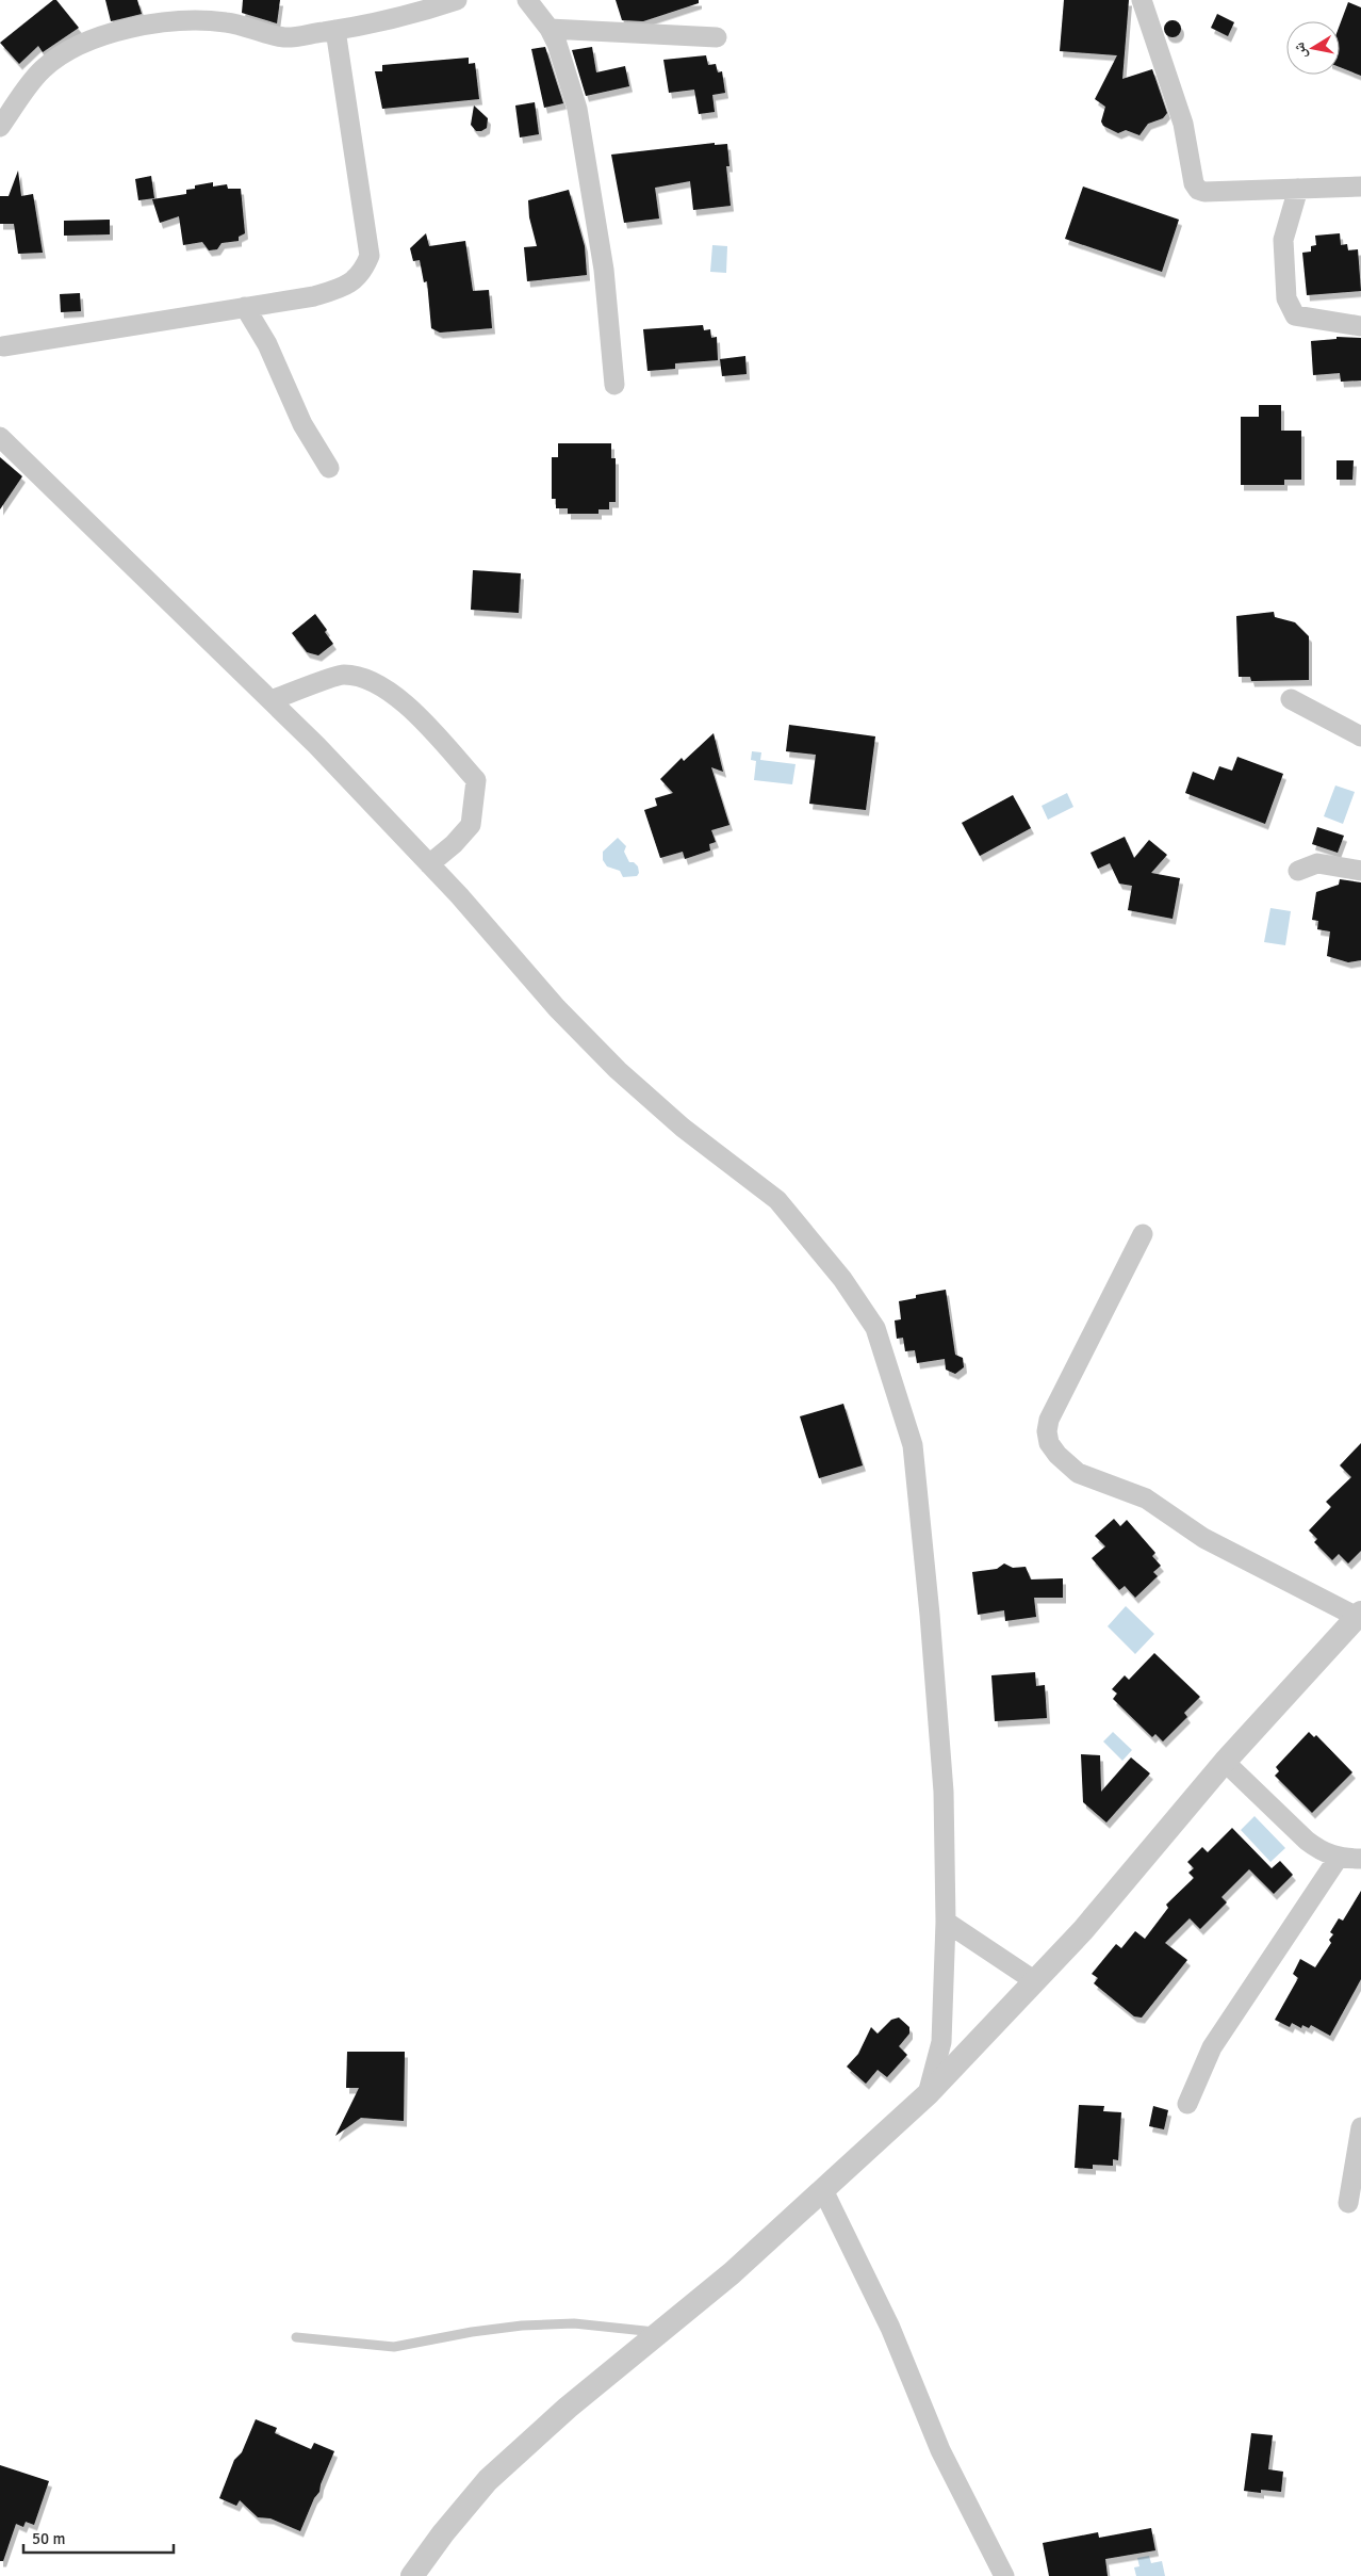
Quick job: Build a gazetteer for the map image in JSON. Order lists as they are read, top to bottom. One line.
{"scale_bar":"50 m","north":"left"}
